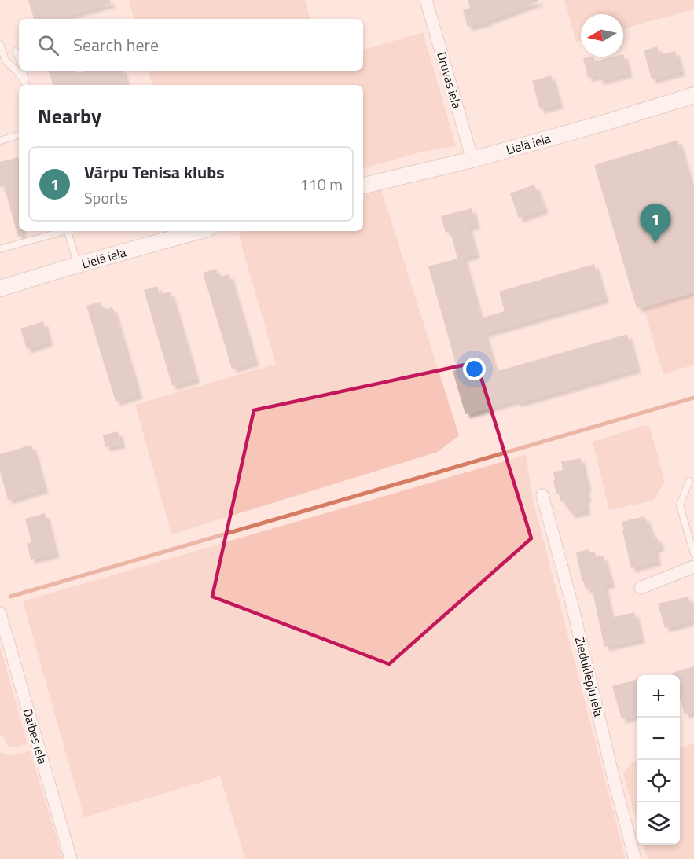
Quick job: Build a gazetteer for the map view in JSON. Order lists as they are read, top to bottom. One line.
{"streets":{"street":["Druvas iela","Lielā iela","Zieduklēpju iela","Daibes iela"]},"crossings":[["Druvas iela","Lielā iela"]],"north":"left","page":{"search":"Search here","heading":"Nearby","list":[{"mark":"1","name":"Vārpu Tenisa klubs","note":"Sports","value":"110 m"}],"pins":"1","map_buttons":["+","−"]}}
